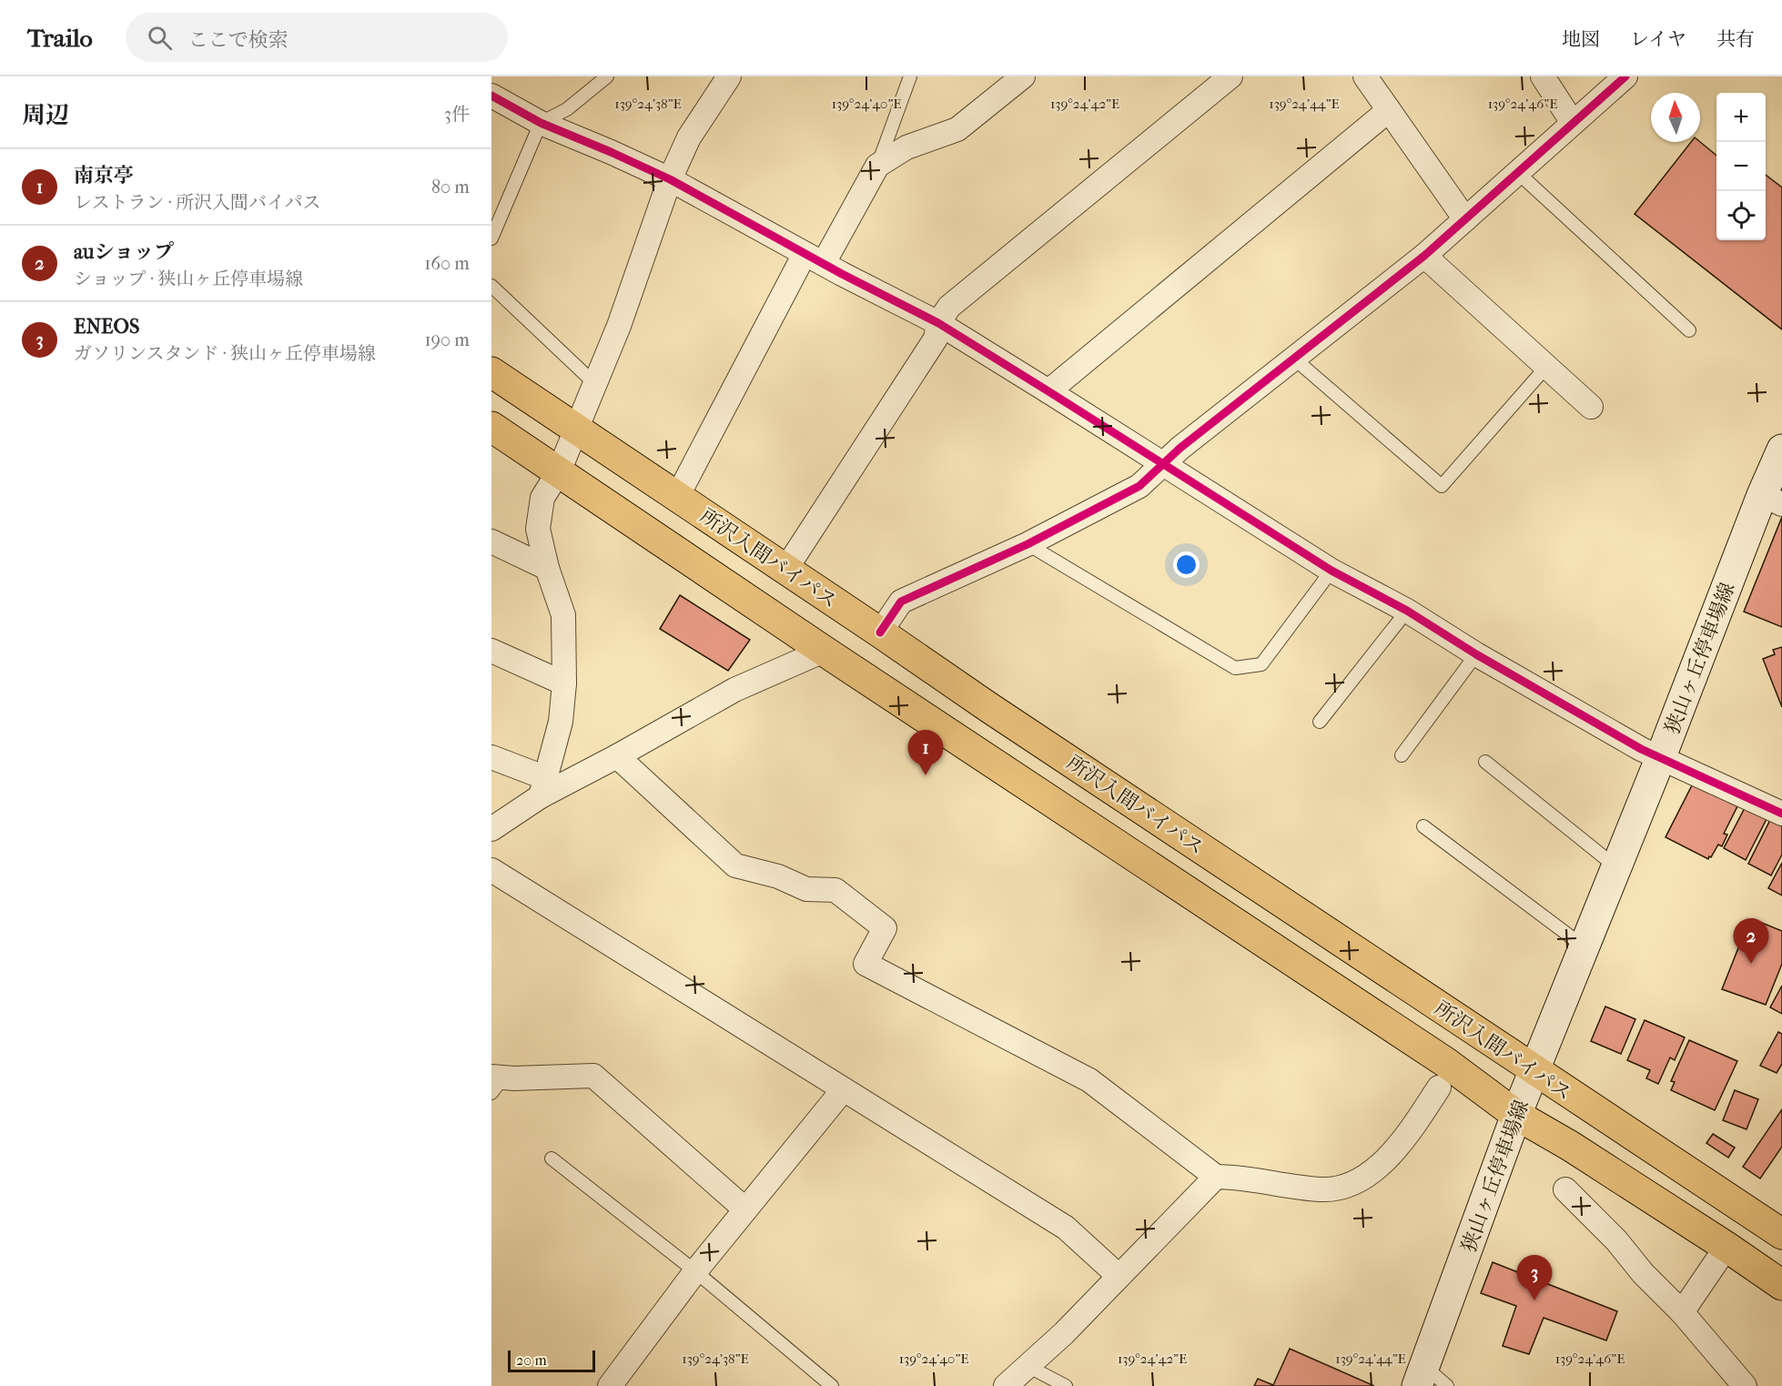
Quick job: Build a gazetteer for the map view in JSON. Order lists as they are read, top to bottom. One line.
{"streets":{"highway":["所沢入間バイパス"],"main road":["狭山ヶ丘停車場線"]},"crossings":[["所沢入間バイパス","狭山ヶ丘停車場線"]],"scale_bar":"20 m","north":"top","page":{"header":"Trailo","search":"ここで検索","nav":["地図","レイヤ","共有"],"heading":["周辺","3件"],"map_buttons":["+","−"],"list":[{"mark":"1","name":"南京亭","note":"レストラン · 所沢入間バイパス","value":"80 m"},{"mark":"2","name":"auショップ","note":"ショップ · 狭山ヶ丘停車場線","value":"160 m"},{"mark":"3","name":"ENEOS","note":"ガソリンスタンド · 狭山ヶ丘停車場線","value":"190 m"}],"pins":["1","2","3"],"scale":"20 m"},"coordinates":["139°24'38\"E","139°24'40\"E","139°24'42\"E","139°24'44\"E","139°24'46\"E"]}
